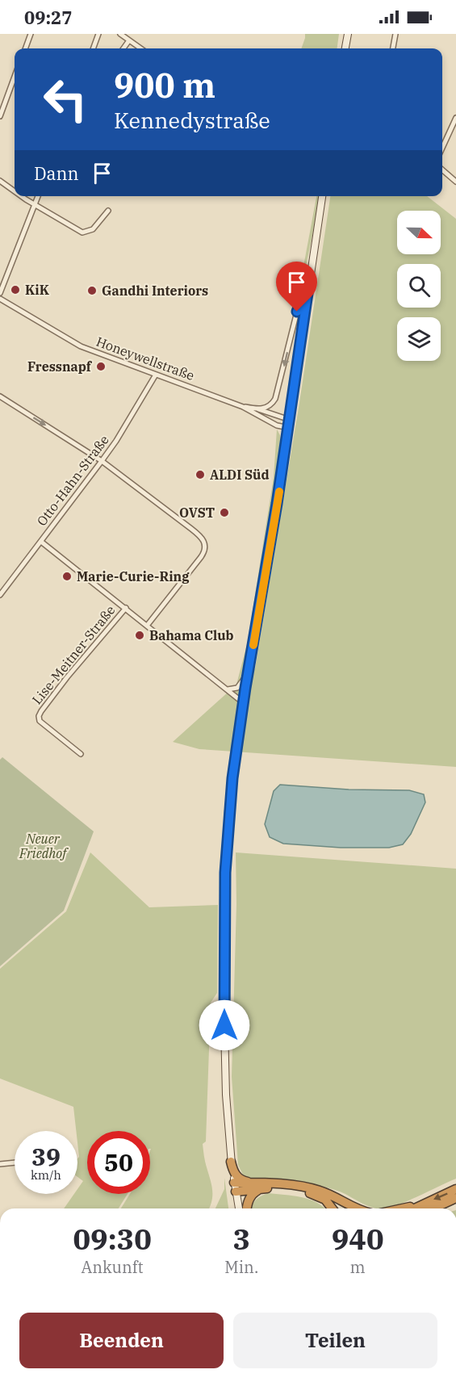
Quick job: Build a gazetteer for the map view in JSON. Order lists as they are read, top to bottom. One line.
{"streets":{"street":["Honeywellstraße","Otto-Hahn-Straße","Lise-Meitner-Straße"]},"crossings":[["Honeywellstraße","Otto-Hahn-Straße"]],"parks":["Neuer Friedhof"],"places":["KiK","Gandhi Interiors","Fressnapf","ALDI Süd","OVST","Marie-Curie-Ring","Bahama Club"],"north":"right","page":{"status":"09:27","turn":["900 m","Kennedystraße"],"then":"Dann","speed":"39 km/h","limit":"50","eta":["09:30","Ankunft","3","Min.","940","m"],"buttons":["Beenden","Teilen"]}}
